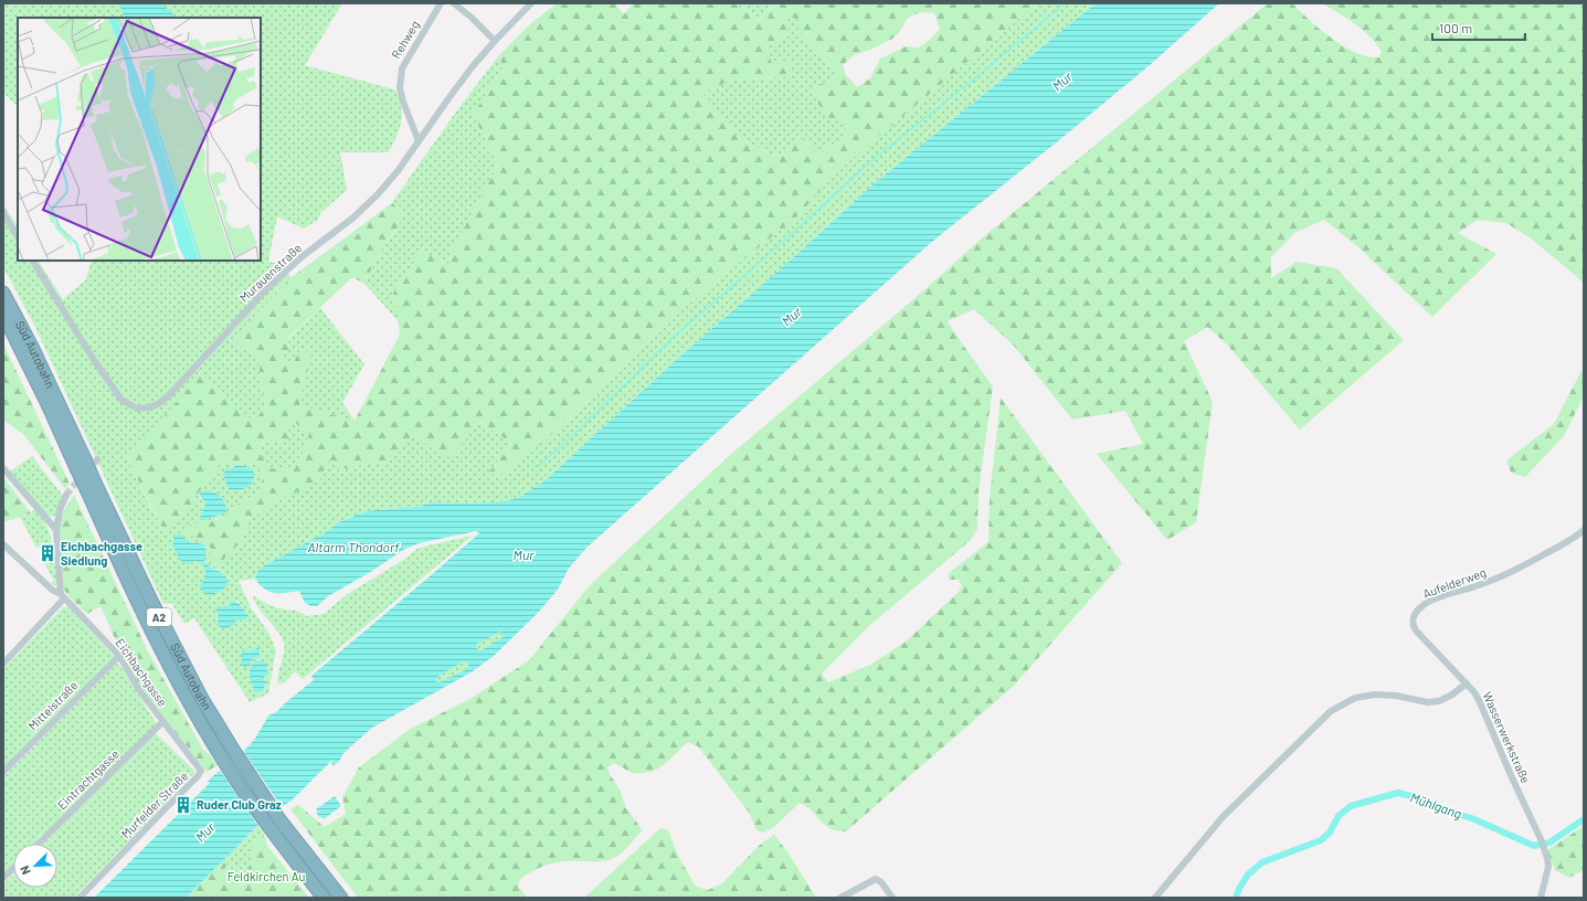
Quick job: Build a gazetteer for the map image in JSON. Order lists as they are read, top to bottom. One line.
{"streets":{"highway":["Süd Autobahn","A2"],"street":["Rehweg","Murauenstraße","Aufelderweg","Eichbachgasse","Mittelstraße","Wasserwerkstraße","Eintrachtgasse","Murfelder Straße"]},"crossings":[["Rehweg","Murauenstraße"],["Aufelderweg","Wasserwerkstraße"],["Eichbachgasse","Mittelstraße"],["Eichbachgasse","Eintrachtgasse"],["Eichbachgasse","Murfelder Straße"],["Eintrachtgasse","Murfelder Straße"]],"water":["Mur","Altarm Thondorf","Mühlgang"],"parks":["Feldkirchen Au"],"places":{"building":["Eichbachgasse Siedlung","Ruder Club Graz"]},"scale_bar":"100 m","north":"bottom left"}
